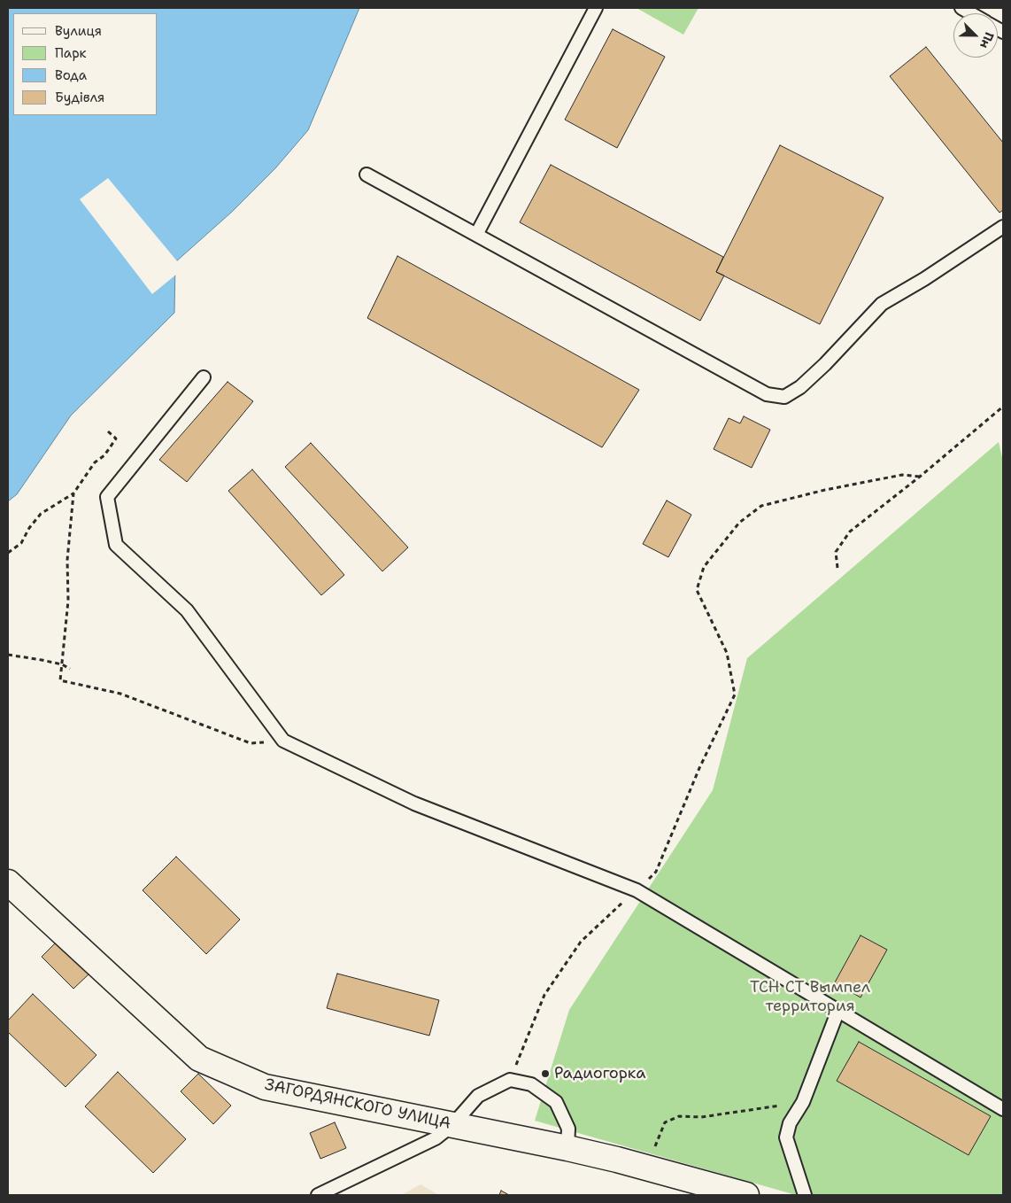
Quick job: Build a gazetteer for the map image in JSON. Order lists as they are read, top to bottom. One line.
{"streets":{"street":["ЗАГОРДЯНСКОГО УЛИЦА"]},"parks":["ТСН СТ Вымпел территория"],"places":["Радиогорка"],"legend":["Вулиця","Парк","Вода","Будівля"],"north":"bottom right"}
